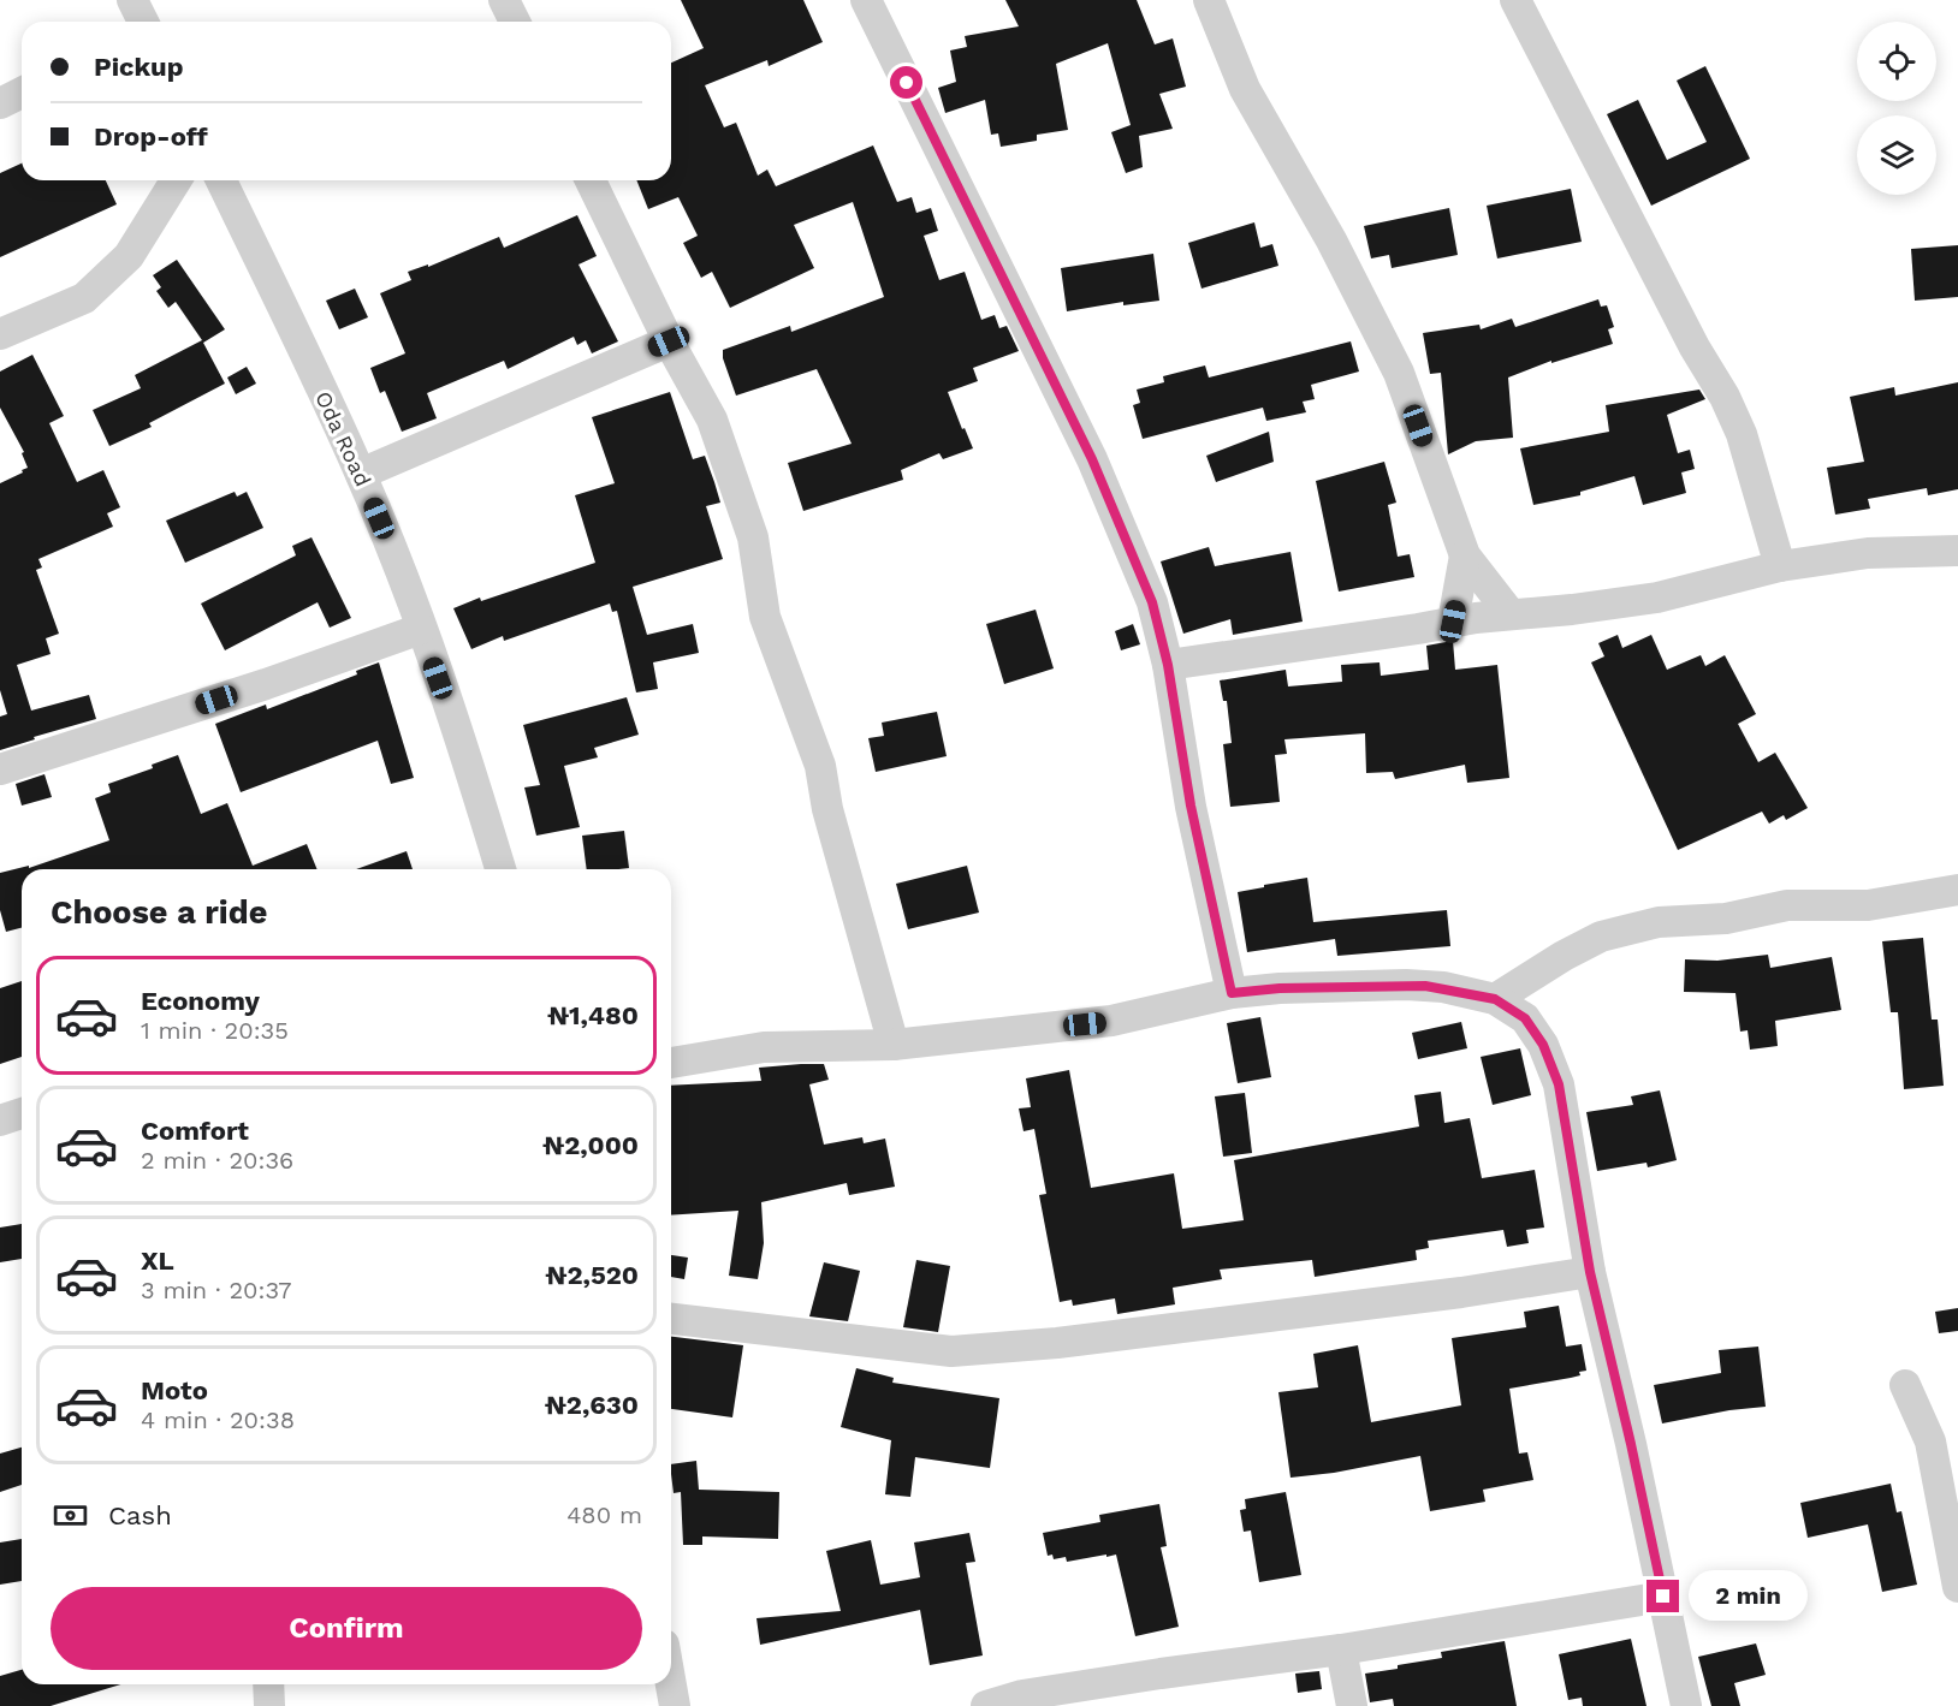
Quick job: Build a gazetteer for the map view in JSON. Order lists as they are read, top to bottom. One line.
{"streets":{"street":["Oda Road"]},"page":{"banner":["Pickup","Drop-off"],"heading":"Choose a ride","list":[{"name":"Economy","note":"1 min · 20:35","value":"₦1,480"},{"name":"Comfort","note":"2 min · 20:36","value":"₦2,000"},{"name":"XL","note":"3 min · 20:37","value":"₦2,520"},{"name":"Moto","note":"4 min · 20:38","value":"₦2,630"}],"pay":["Cash","480 m"],"bubble":"2 min","buttons":"Confirm"}}
